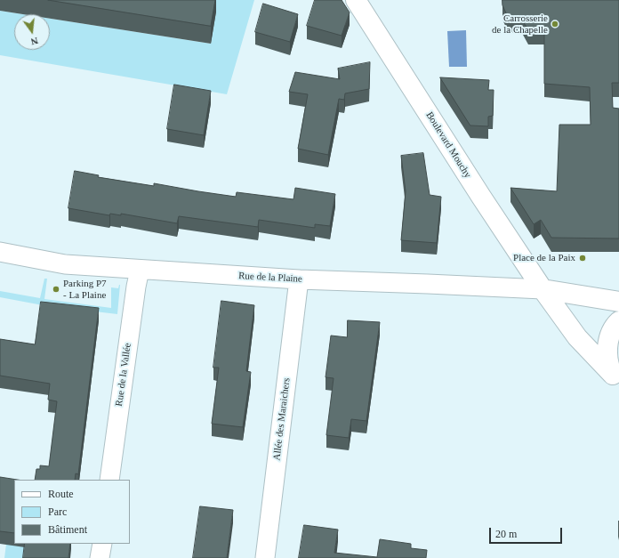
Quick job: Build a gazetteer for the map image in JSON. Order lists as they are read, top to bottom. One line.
{"streets":{"main road":["Boulevard Mouchy"],"street":["Rue de la Plaine","Rue de la Vallée","Allée des Maraichers"]},"crossings":[["Boulevard Mouchy","Rue de la Plaine"],["Rue de la Plaine","Rue de la Vallée"],["Rue de la Plaine","Allée des Maraichers"]],"places":["Carrosserie de la Chapelle","Place de la Paix","Parking P7 - La Plaine"],"legend":["Route","Parc","Bâtiment"],"scale_bar":"20 m","north":"bottom"}
